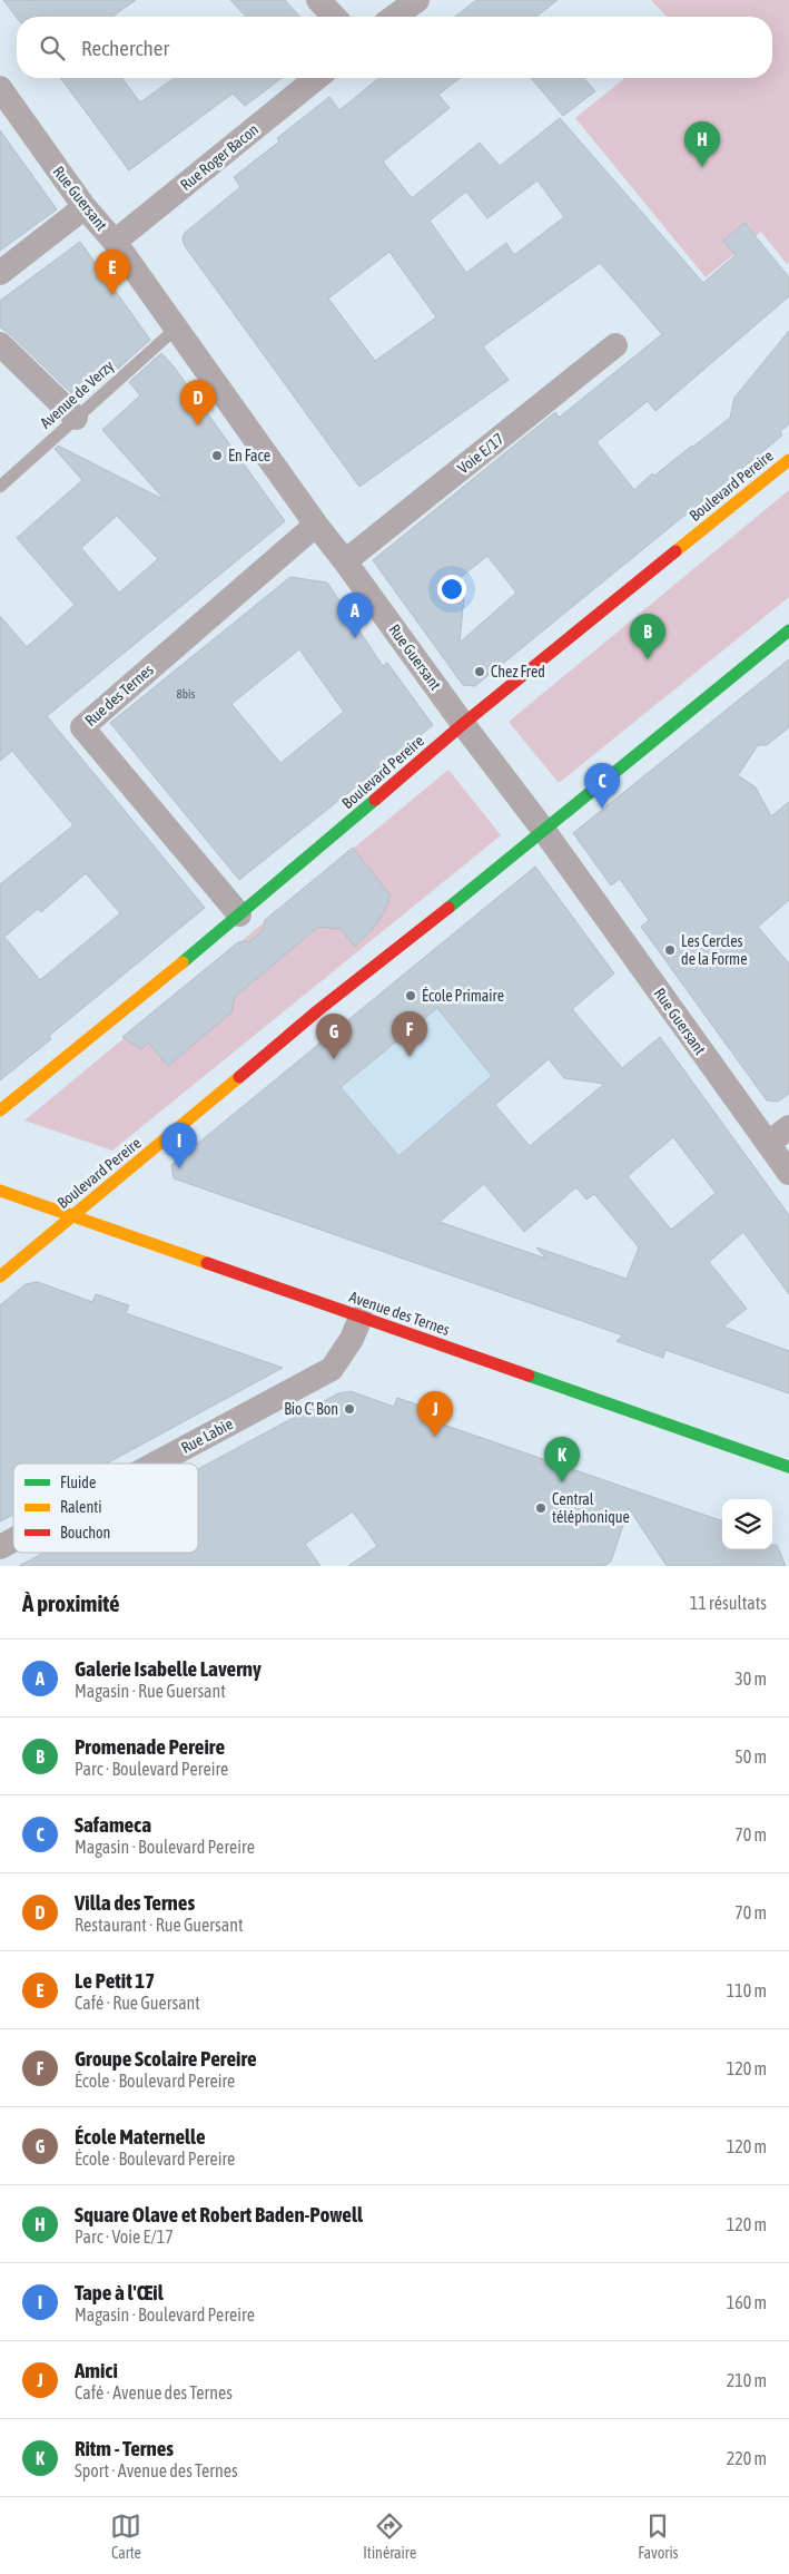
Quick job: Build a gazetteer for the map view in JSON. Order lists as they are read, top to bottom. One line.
{"streets":{"main road":["Boulevard Pereire","Avenue des Ternes"],"street":["Rue Roger Bacon","Rue Guersant","Voie E/17","Rue des Ternes","Rue Labie"],"lane":["Avenue de Verzy"]},"crossings":[["Rue Roger Bacon","Rue Guersant"],["Rue Guersant","Avenue de Verzy"],["Rue Guersant","Voie E/17"],["Rue Guersant","Boulevard Pereire"],["Rue Guersant","Rue des Ternes"],["Boulevard Pereire","Rue des Ternes"],["Boulevard Pereire","Avenue des Ternes"],["Avenue des Ternes","Rue Labie"]],"places":["En Face","Chez Fred","Les Cercles de la Forme","École Primaire","Bio C' Bon","Central téléphonique"],"house_numbers":["8bis"],"legend":["Fluide","Ralenti","Bouchon"],"page":{"search":"Rechercher","pins":["H","E","D","A","B","C","F","G","I","J","K"],"heading":["À proximité","11 résultats"],"list":[{"mark":"A","name":"Galerie Isabelle Laverny","note":"Magasin · Rue Guersant","value":"30 m"},{"mark":"B","name":"Promenade Pereire","note":"Parc · Boulevard Pereire","value":"50 m"},{"mark":"C","name":"Safameca","note":"Magasin · Boulevard Pereire","value":"70 m"},{"mark":"D","name":"Villa des Ternes","note":"Restaurant · Rue Guersant","value":"70 m"},{"mark":"E","name":"Le Petit 17","note":"Café · Rue Guersant","value":"110 m"},{"mark":"F","name":"Groupe Scolaire Pereire","note":"École · Boulevard Pereire","value":"120 m"},{"mark":"G","name":"École Maternelle","note":"École · Boulevard Pereire","value":"120 m"},{"mark":"H","name":"Square Olave et Robert Baden-Powell","note":"Parc · Voie E/17","value":"120 m"},{"mark":"I","name":"Tape à l'Œil","note":"Magasin · Boulevard Pereire","value":"160 m"},{"mark":"J","name":"Amici","note":"Café · Avenue des Ternes","value":"210 m"},{"mark":"K","name":"Ritm - Ternes","note":"Sport · Avenue des Ternes","value":"220 m"}],"nav":["Carte","Itinéraire","Favoris"]}}
